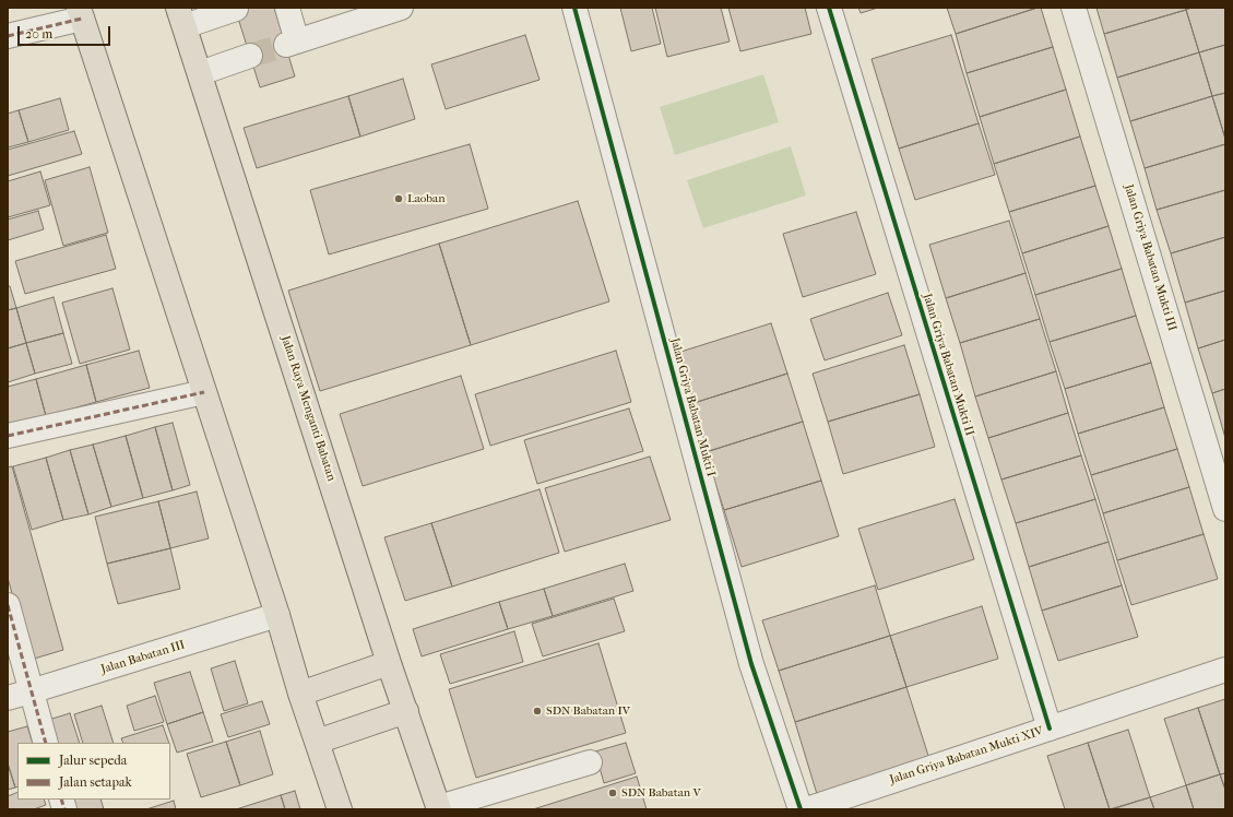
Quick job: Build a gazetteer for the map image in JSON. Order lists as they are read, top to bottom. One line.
{"streets":{"main road":["Jalan Raya Menganti Babatan"],"street":["Jalan Griya Babatan Mukti III","Jalan Griya Babatan Mukti II","Jalan Griya Babatan Mukti I","Jalan Babatan III","Jalan Griya Babatan Mukti XIV"]},"crossings":[["Jalan Griya Babatan Mukti II","Jalan Griya Babatan Mukti XIV"]],"places":["Laoban","SDN Babatan IV","SDN Babatan V"],"legend":["Jalur sepeda","Jalan setapak"],"scale_bar":"20 m"}
